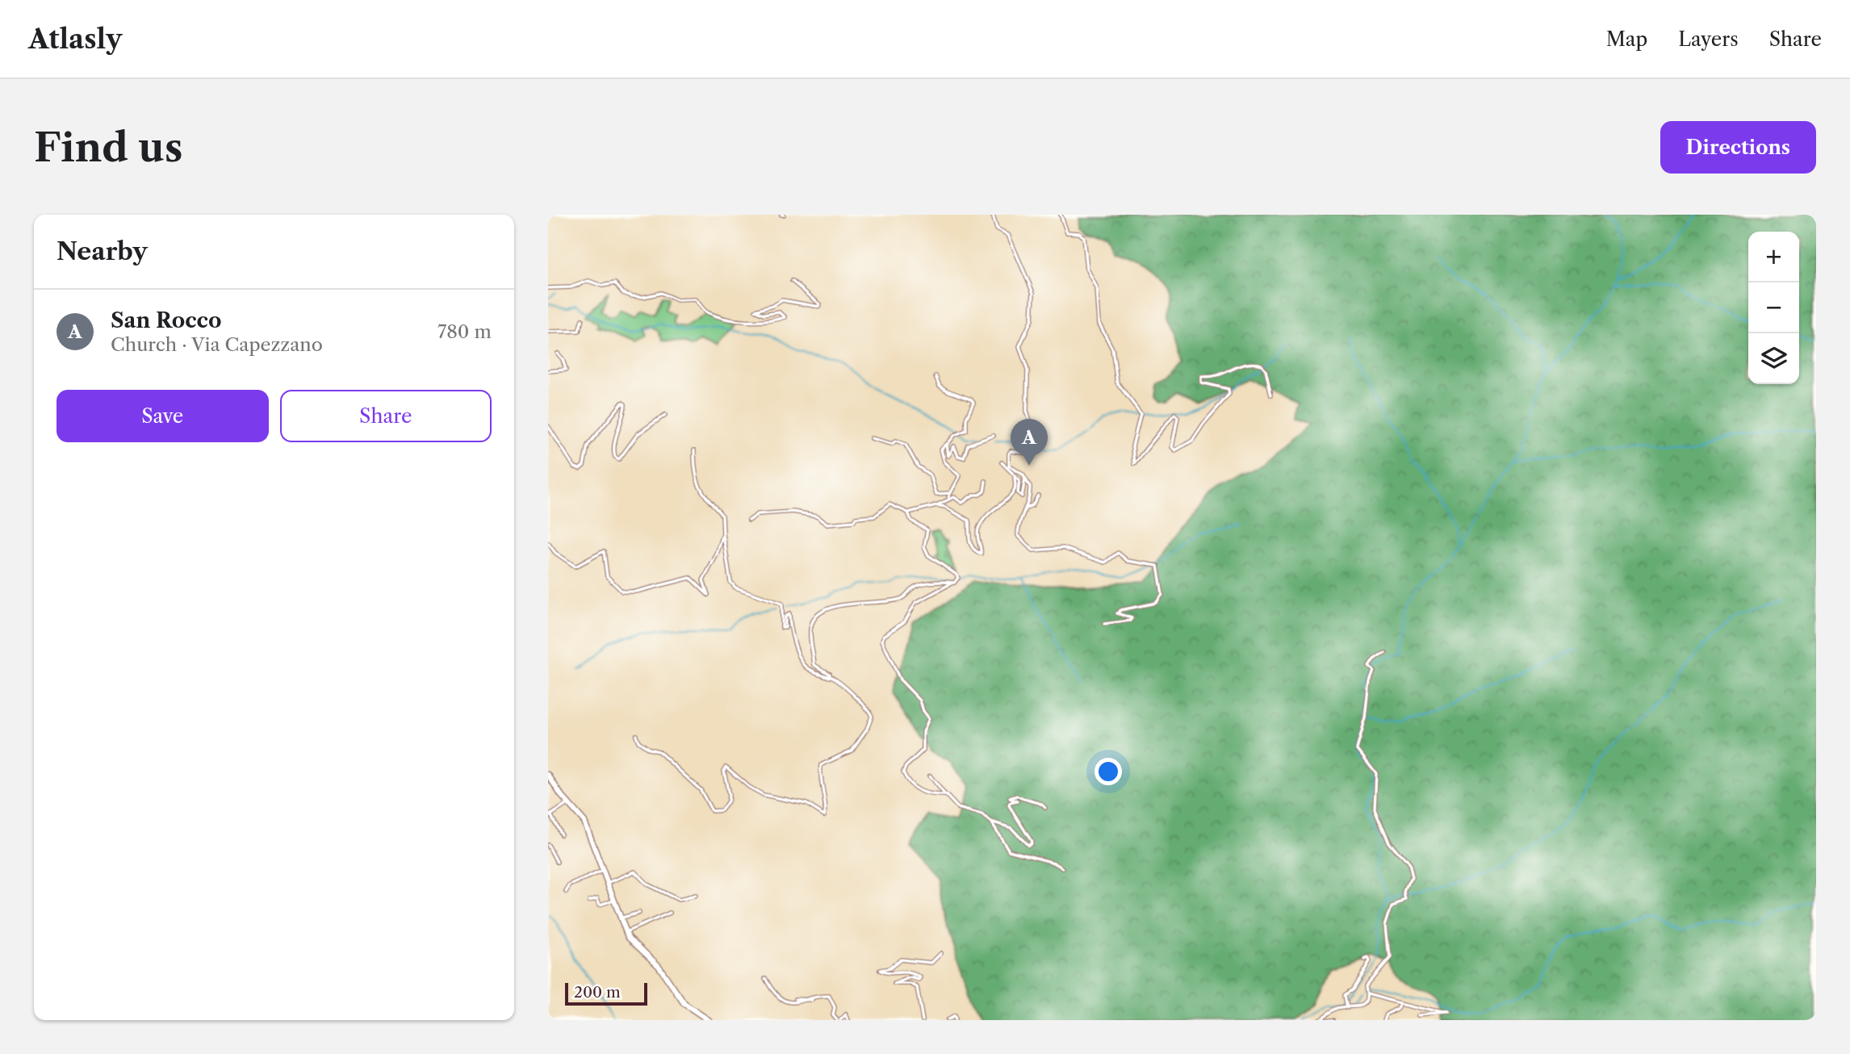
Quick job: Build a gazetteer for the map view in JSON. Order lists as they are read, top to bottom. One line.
{"scale_bar":"200 m","page":{"header":"Atlasly","nav":["Map","Layers","Share"],"buttons":["Directions",["Save","Share"]],"title":"Find us","heading":"Nearby","map_buttons":["+","−"],"list":[{"mark":"A","name":"San Rocco","note":"Church · Via Capezzano","value":"780 m"}],"pins":"A","scale":"200 m"}}
